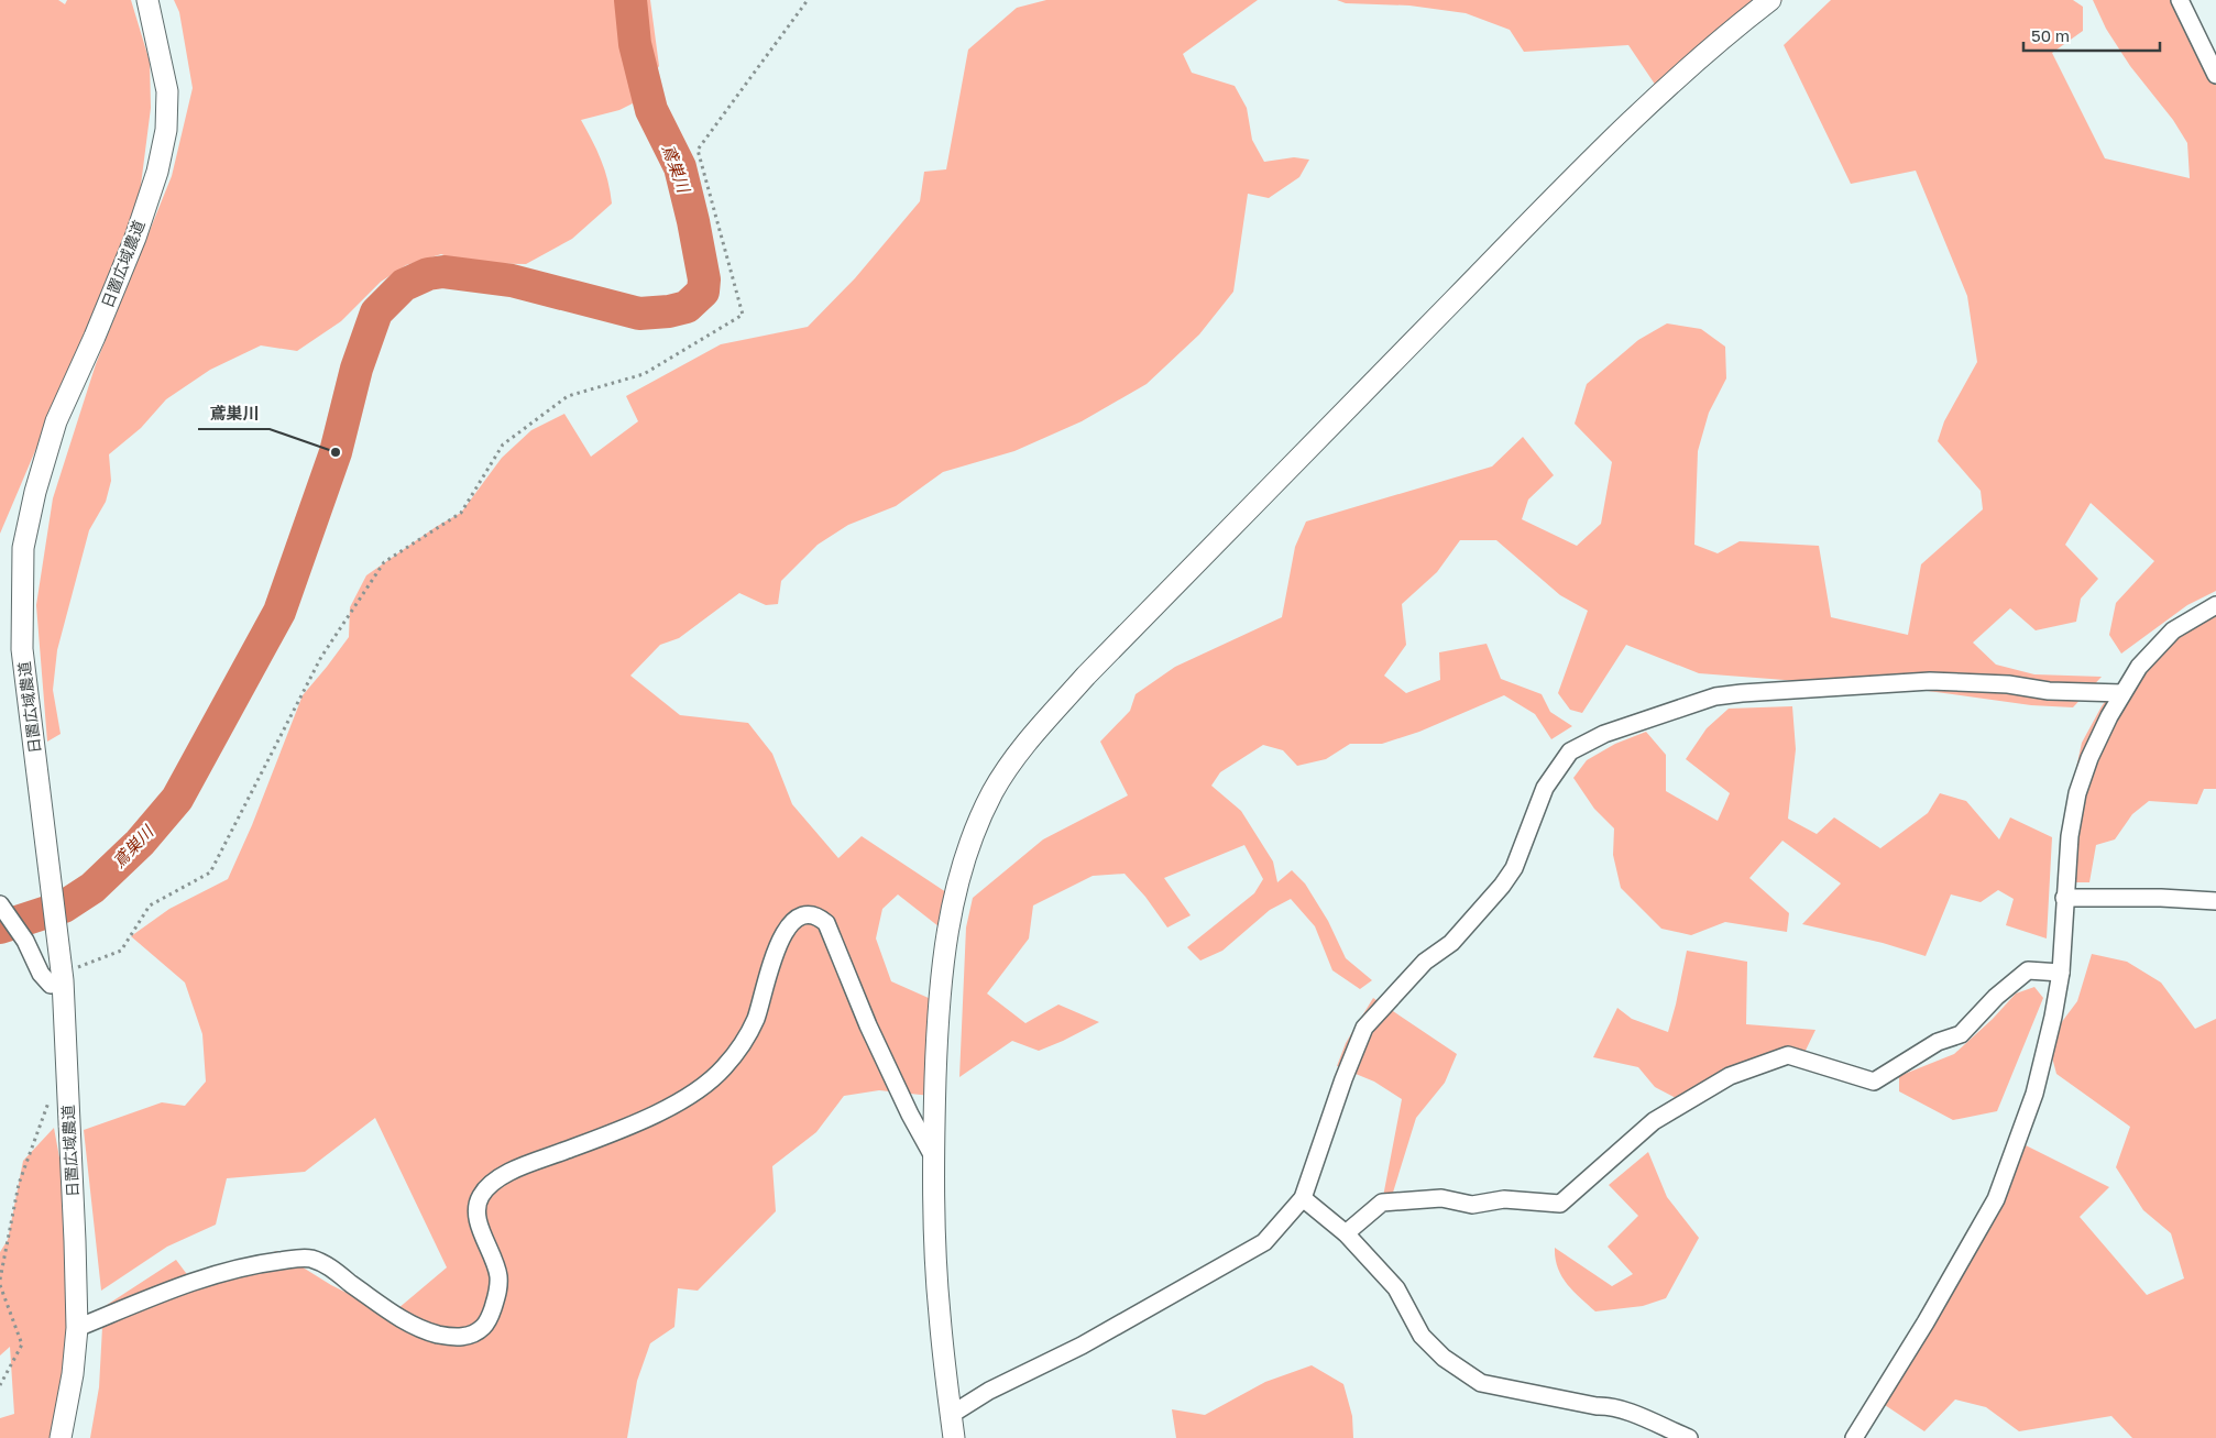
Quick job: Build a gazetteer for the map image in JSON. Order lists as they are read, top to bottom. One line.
{"streets":{"street":["日置広域農道"]},"water":["鳶巣川"],"places":["鳶巣川"],"scale_bar":"50 m"}
